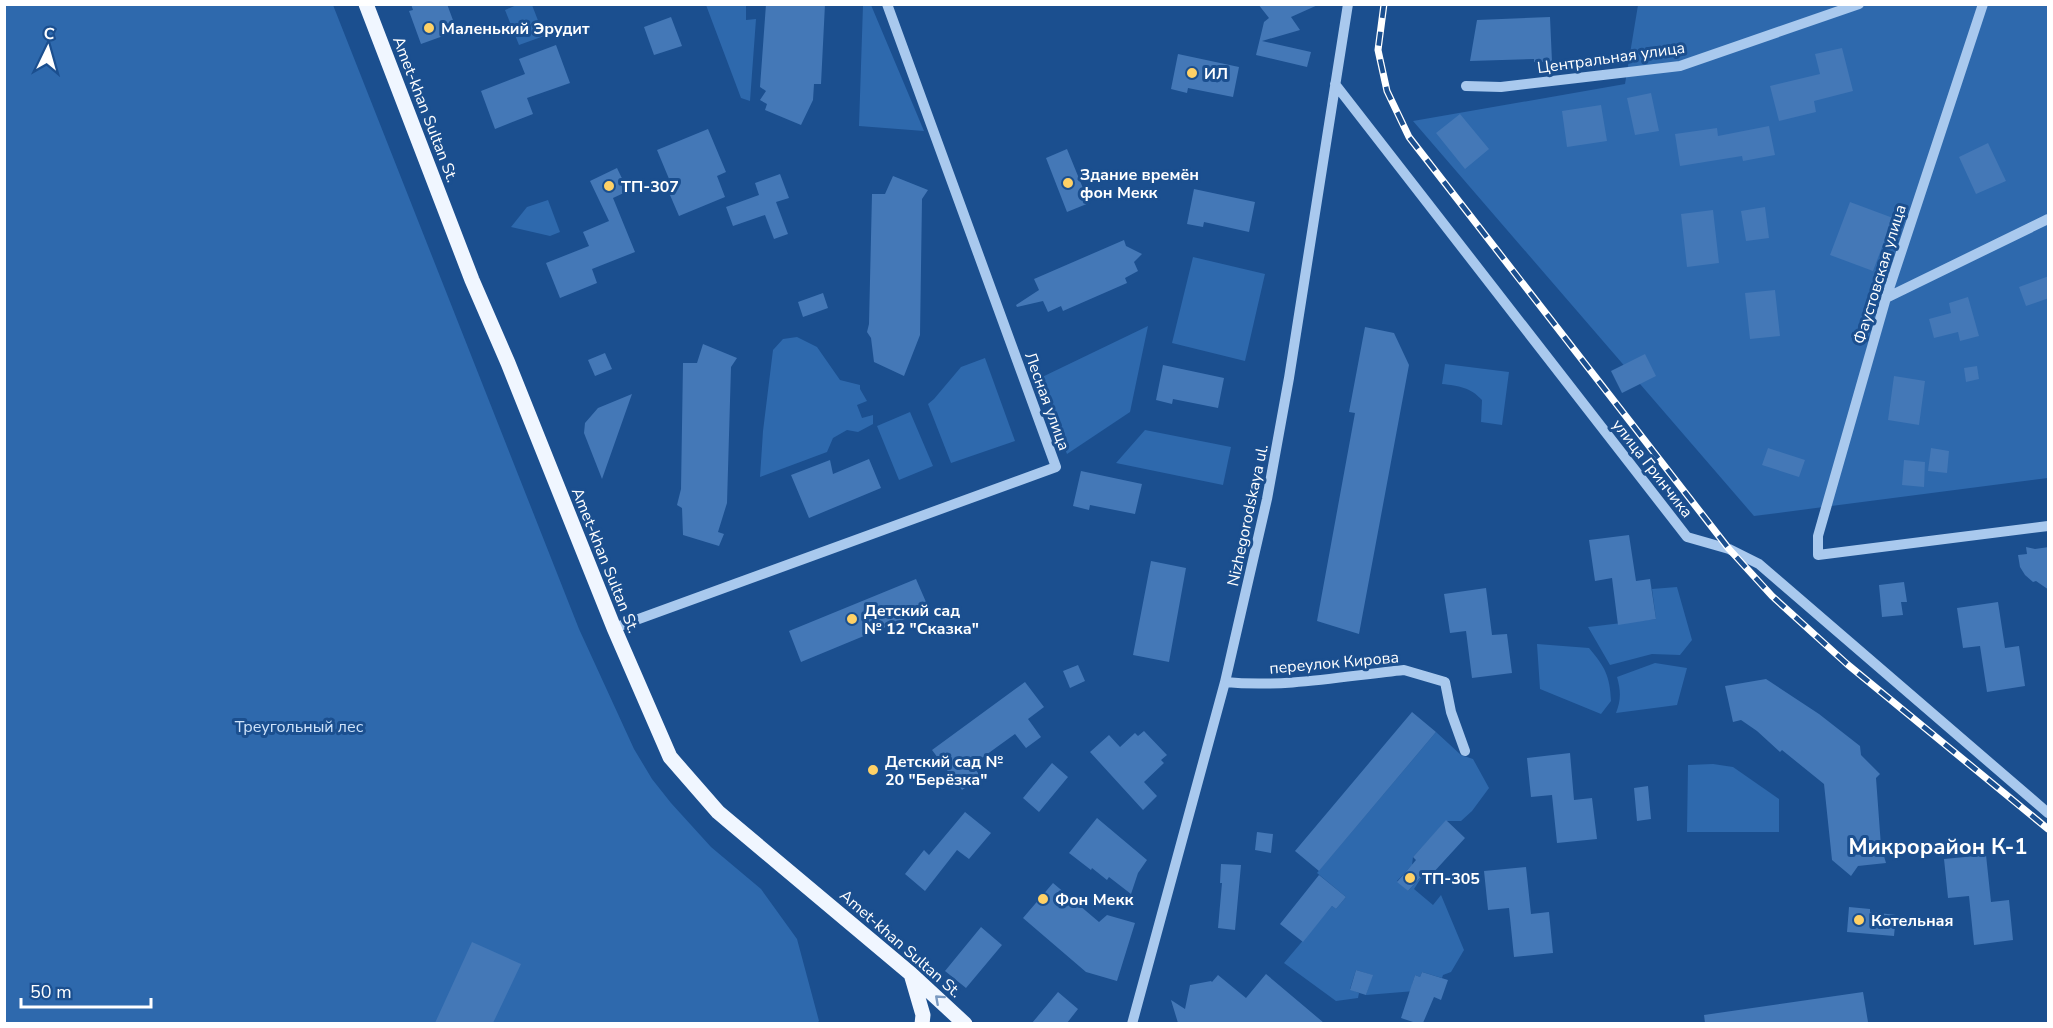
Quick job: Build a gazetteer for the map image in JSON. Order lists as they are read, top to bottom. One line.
{"streets":{"main road":["Amet-khan Sultan St."],"street":["Центральная улица","Фаустовская улица","Лесная улица","улица Гринчика","Nizhegorodskaya ul.","переулок Кирова"]},"crossings":[["Amet-khan Sultan St.","Лесная улица"],["улица Гринчика","Nizhegorodskaya ul."],["Nizhegorodskaya ul.","переулок Кирова"]],"districts":["Микрорайон К-1"],"parks":["Треугольный лес"],"places":["Маленький Эрудит","ИЛ","Здание времён фон Мекк","ТП-307","Детский сад № 12 \"Сказка\"","Детский сад № 20 \"Берёзка\"","ТП-305","Фон Мекк","Котельная"],"scale_bar":"50 m","north":"top"}
